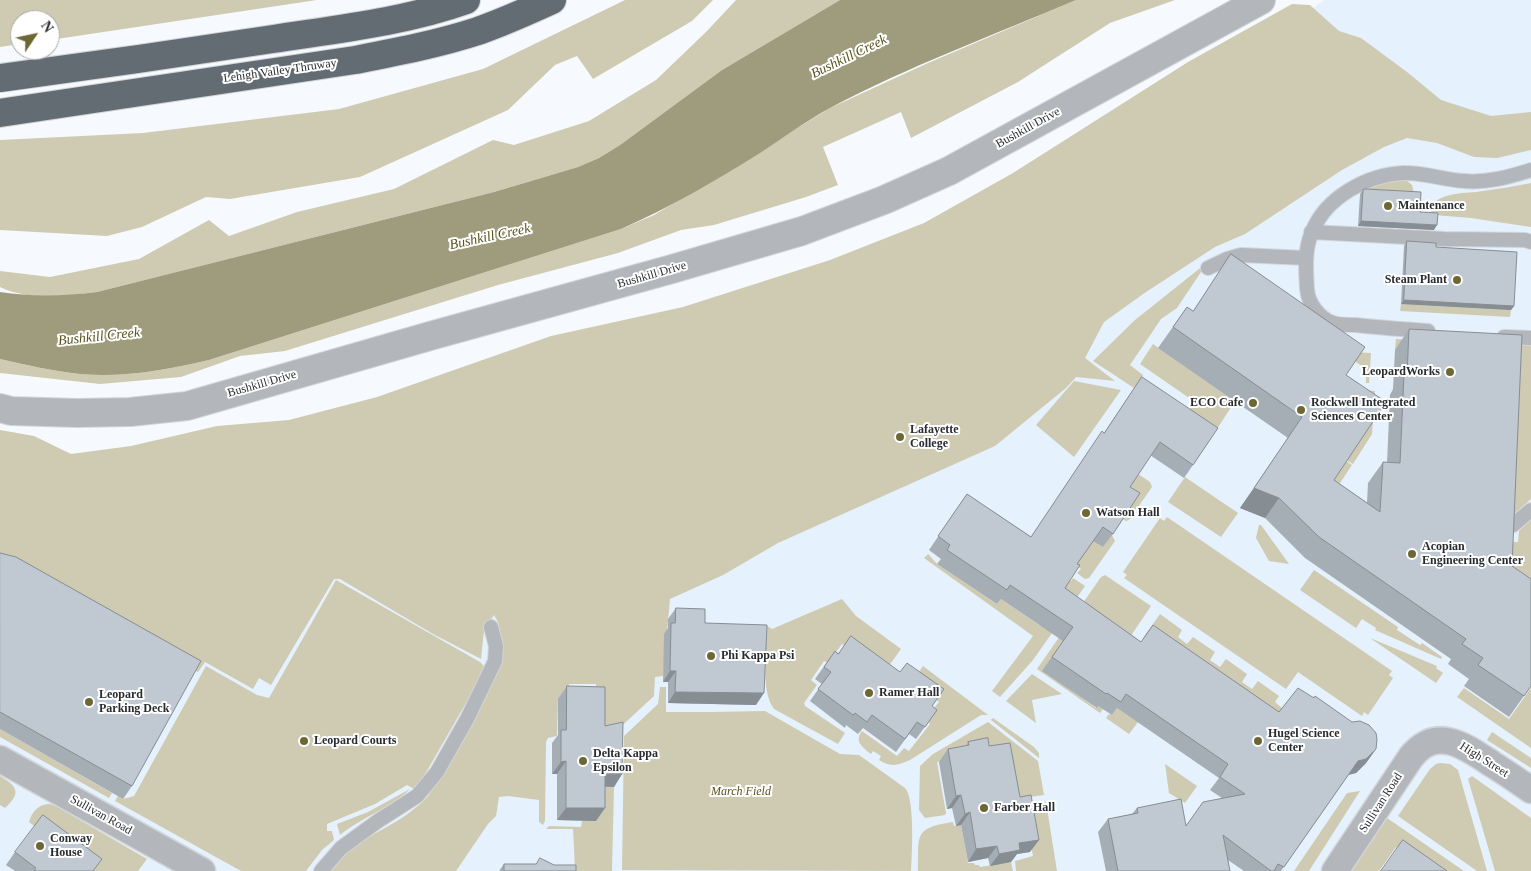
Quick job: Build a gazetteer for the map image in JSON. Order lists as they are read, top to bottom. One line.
{"streets":{"highway":["Lehigh Valley Thruway"],"street":["Bushkill Drive","High Street","Sullivan Road"]},"crossings":[["High Street","Sullivan Road"]],"water":["Bushkill Creek"],"parks":["March Field"],"places":["Maintenance","Steam Plant","LeopardWorks","ECO Cafe","Rockwell Integrated Sciences Center","Lafayette College","Watson Hall","Acopian Engineering Center","Phi Kappa Psi","Ramer Hall","Leopard Parking Deck","Leopard Courts","Hugel Science Center","Delta Kappa Epsilon","Farber Hall","Conway House"],"north":"top right"}
